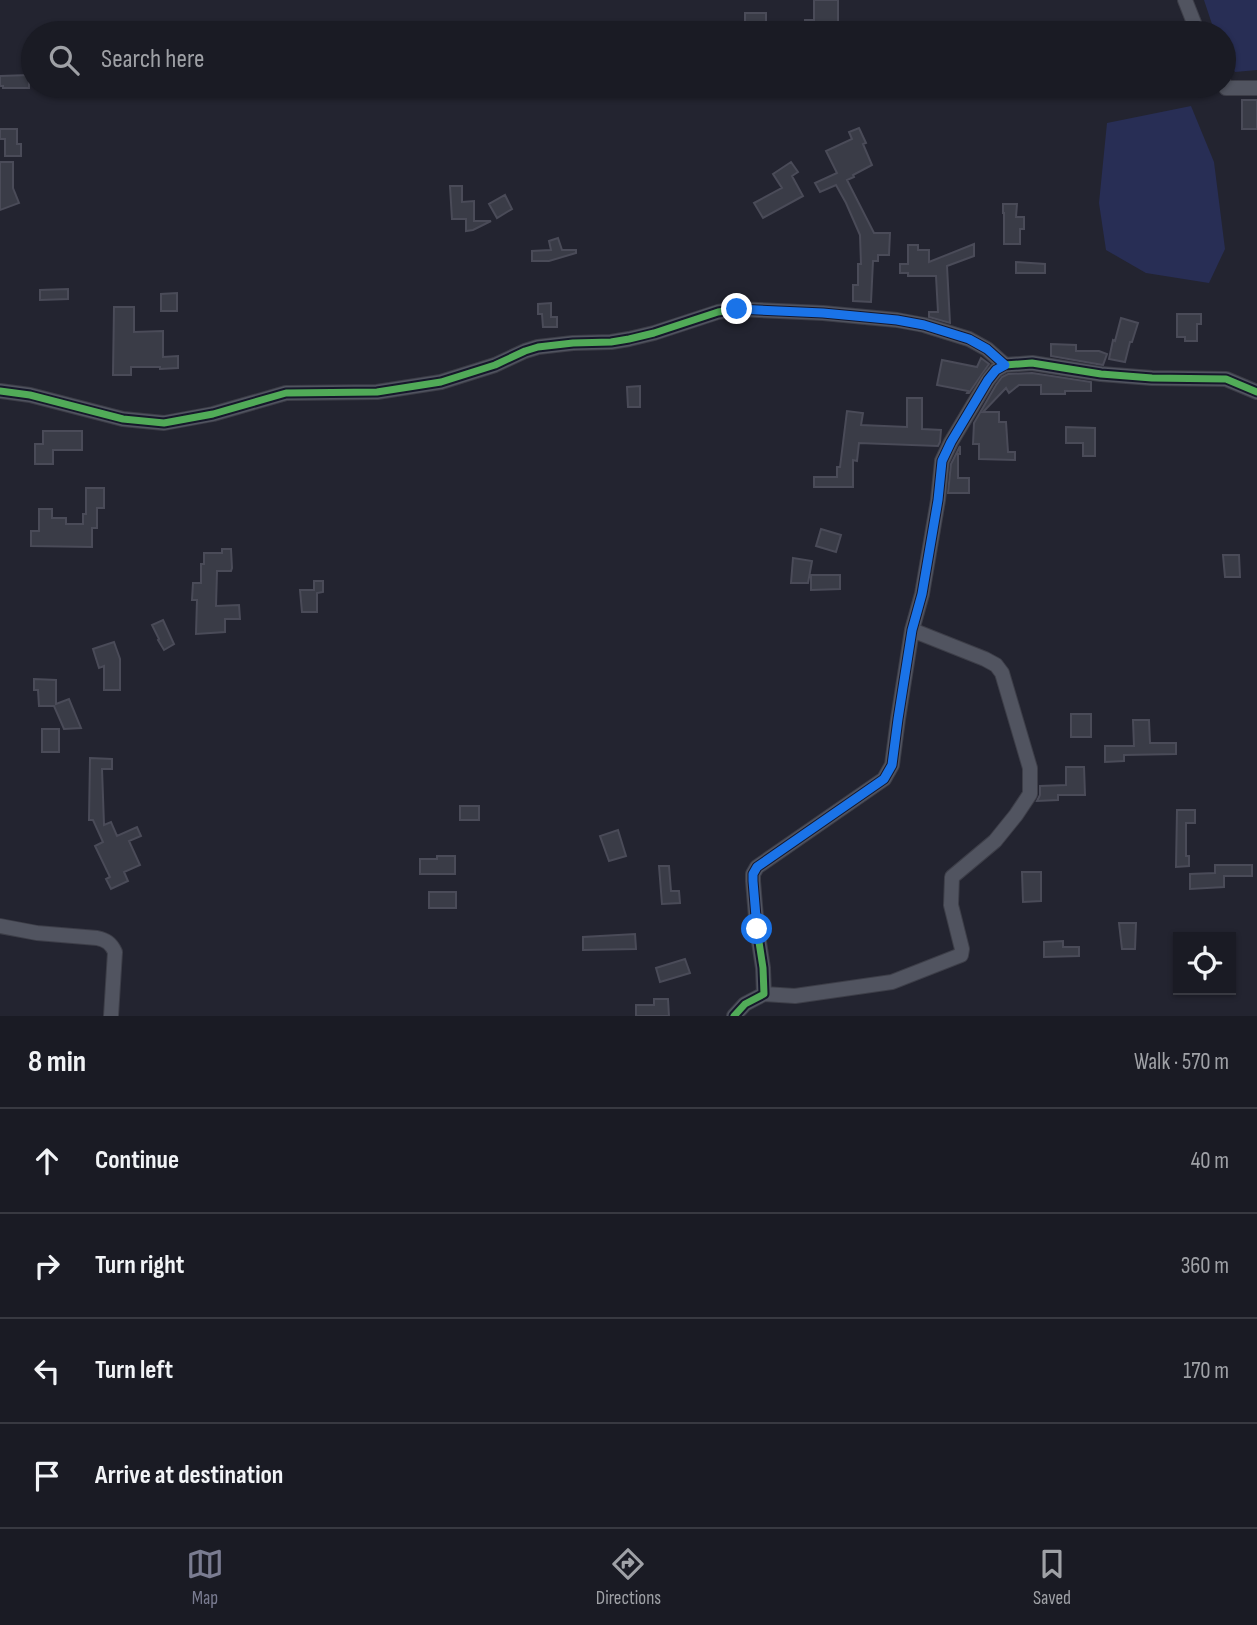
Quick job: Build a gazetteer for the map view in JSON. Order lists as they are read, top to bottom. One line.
{"page":{"search":"Search here","heading":["8 min","Walk · 570 m"],"list":[["Continue","40 m"],["Turn right","360 m"],["Turn left","170 m"],"Arrive at destination"],"nav":["Map","Directions","Saved"]}}
